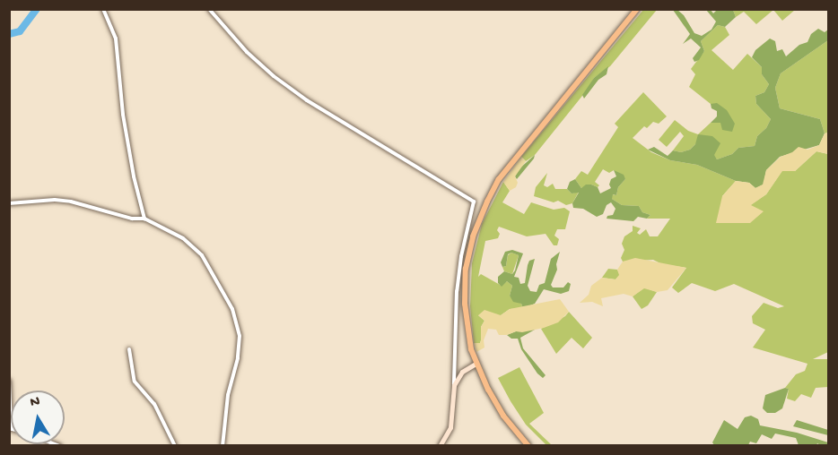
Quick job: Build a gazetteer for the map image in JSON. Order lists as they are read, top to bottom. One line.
{"north":"top"}
